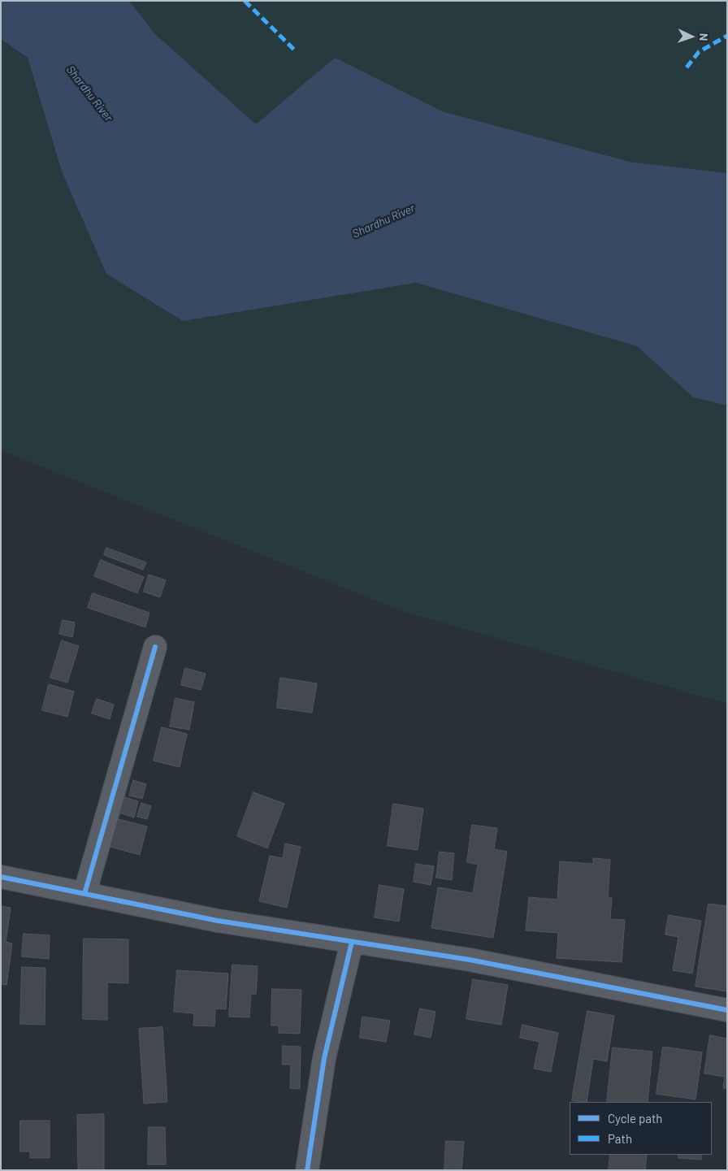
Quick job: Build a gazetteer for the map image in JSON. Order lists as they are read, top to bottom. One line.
{"water":["Shardhu River"],"legend":["Cycle path","Path"],"north":"right"}
